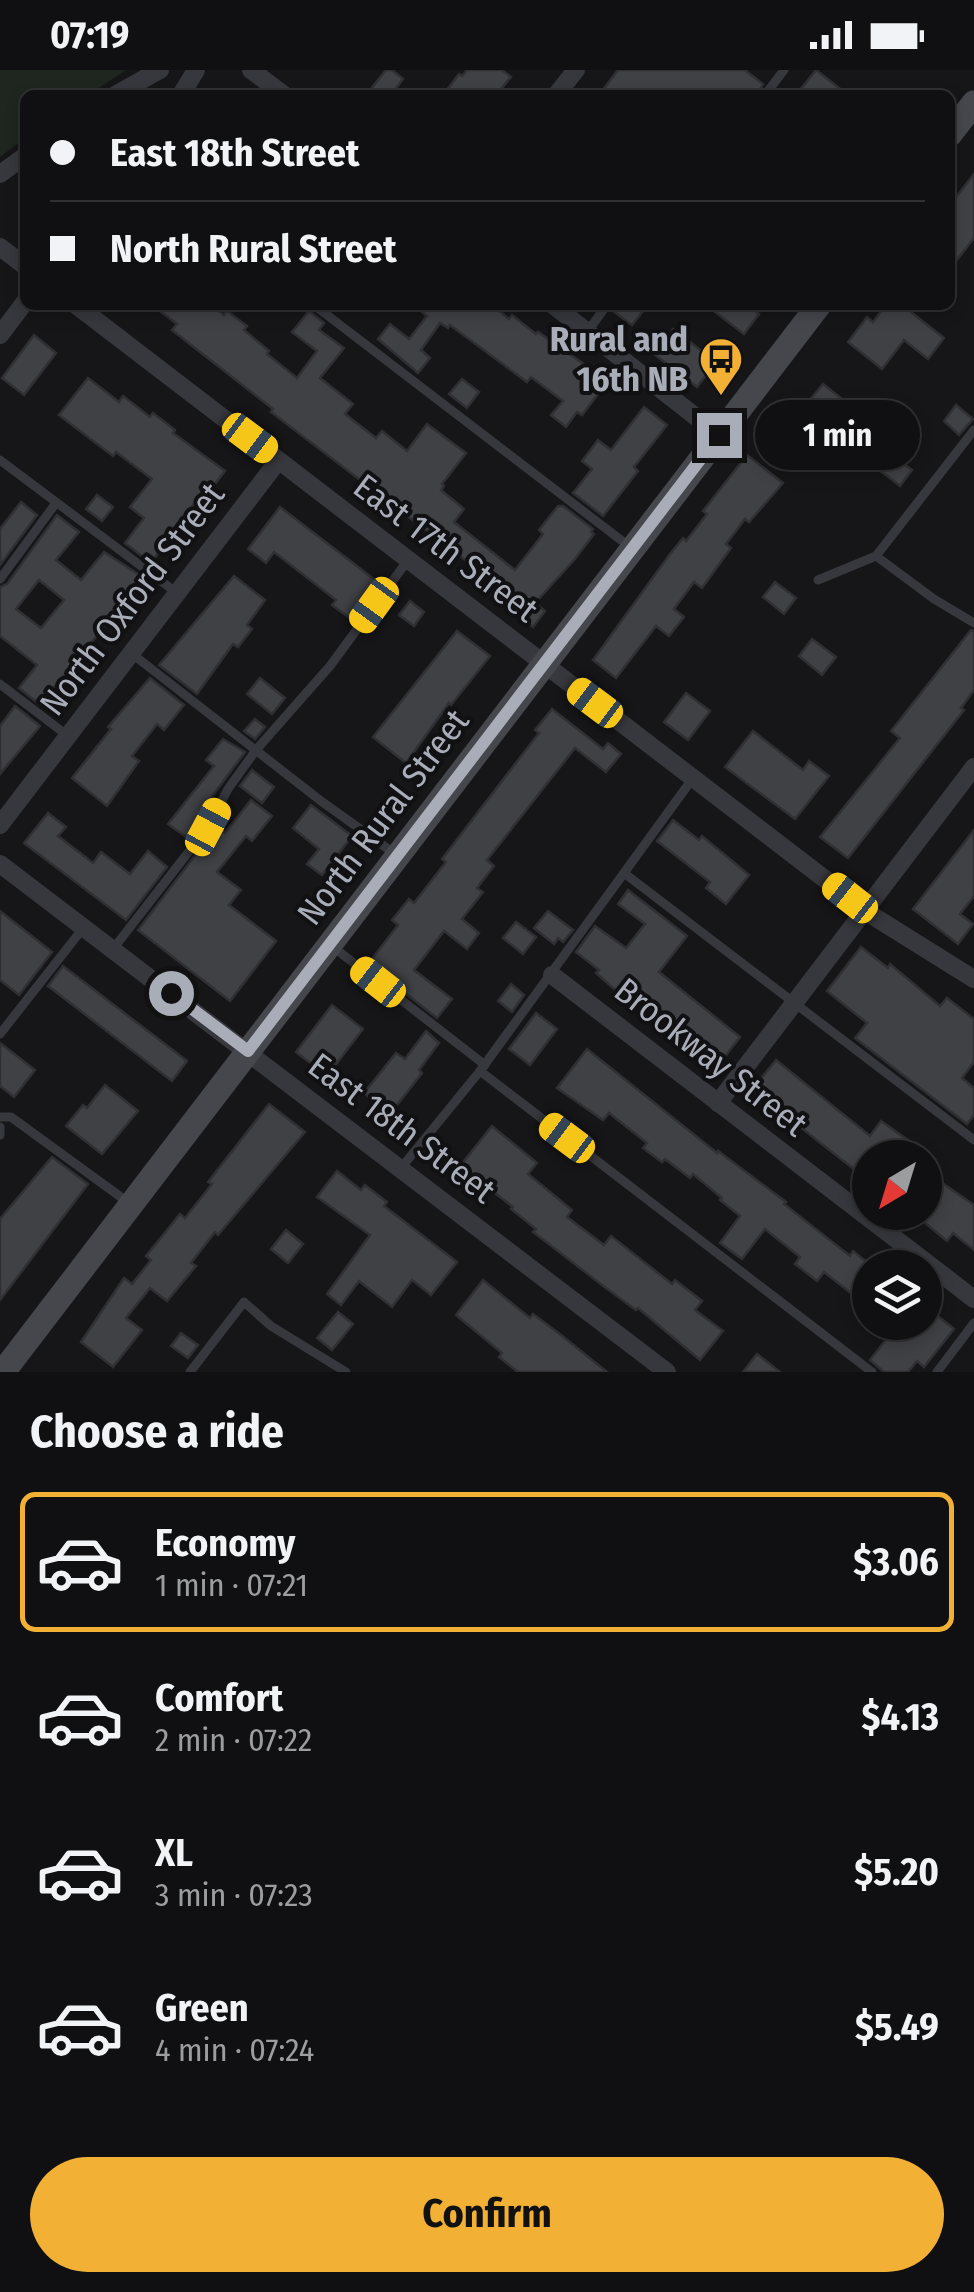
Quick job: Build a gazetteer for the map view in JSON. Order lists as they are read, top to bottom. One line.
{"streets":{"main road":["North Rural Street"],"street":["East 17th Street","North Oxford Street","Brookway Street","East 18th Street"]},"crossings":[["East 17th Street","North Oxford Street"],["East 17th Street","North Rural Street"],["North Rural Street","East 18th Street"]],"places":{"bus stop":["Rural and 16th NB"]},"north":"bottom left","page":{"status":"07:19","banner":["East 18th Street","North Rural Street"],"bubble":"1 min","heading":"Choose a ride","list":[{"name":"Economy","note":"1 min · 07:21","value":"$3.06"},{"name":"Comfort","note":"2 min · 07:22","value":"$4.13"},{"name":"XL","note":"3 min · 07:23","value":"$5.20"},{"name":"Green","note":"4 min · 07:24","value":"$5.49"}],"buttons":"Confirm"}}
